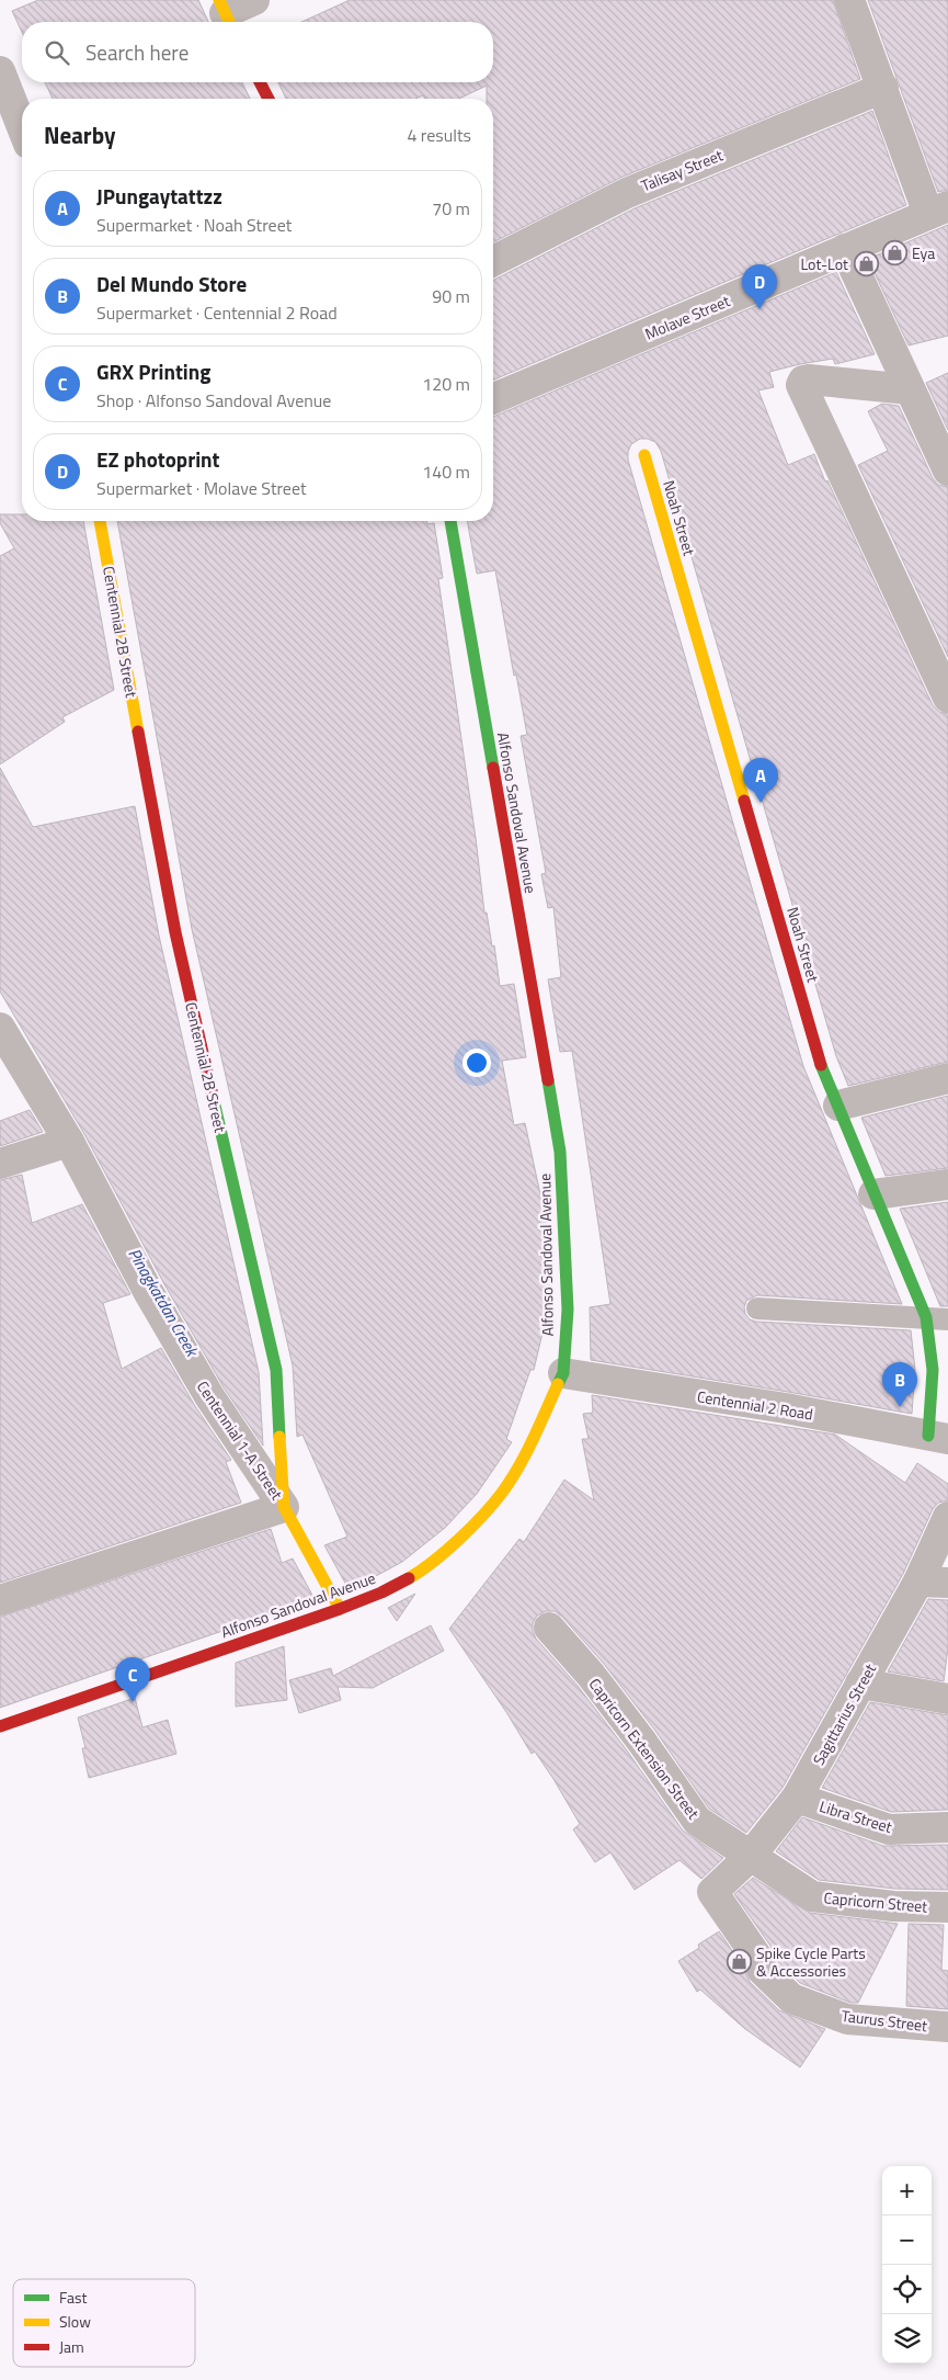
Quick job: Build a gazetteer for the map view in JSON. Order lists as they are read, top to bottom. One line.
{"streets":{"street":["Talisay Street","Molave Street","Noah Street","Centennial 2B Street","Alfonso Sandoval Avenue","Centennial 2 Road","Centennial 1-A Street","Sagittarius Street","Capricorn Extension Street","Libra Street","Capricorn Street","Taurus Street"]},"crossings":[["Noah Street","Centennial 2 Road"],["Centennial 2B Street","Alfonso Sandoval Avenue"],["Centennial 2B Street","Centennial 1-A Street"],["Alfonso Sandoval Avenue","Centennial 2 Road"],["Sagittarius Street","Capricorn Extension Street"],["Sagittarius Street","Libra Street"],["Sagittarius Street","Capricorn Street"],["Sagittarius Street","Taurus Street"],["Capricorn Extension Street","Capricorn Street"]],"water":["Pinagkatdan Creek"],"places":{"shop":["Eya","Lot-Lot","Spike Cycle Parts & Accessories"]},"legend":["Fast","Slow","Jam"],"page":{"search":"Search here","heading":["Nearby","4 results"],"list":[{"mark":"A","name":"JPungaytattzz","note":"Supermarket · Noah Street","value":"70 m"},{"mark":"B","name":"Del Mundo Store","note":"Supermarket · Centennial 2 Road","value":"90 m"},{"mark":"C","name":"GRX Printing","note":"Shop · Alfonso Sandoval Avenue","value":"120 m"},{"mark":"D","name":"EZ photoprint","note":"Supermarket · Molave Street","value":"140 m"}],"pins":["D","A","B","C"],"map_buttons":["+","−"]}}
